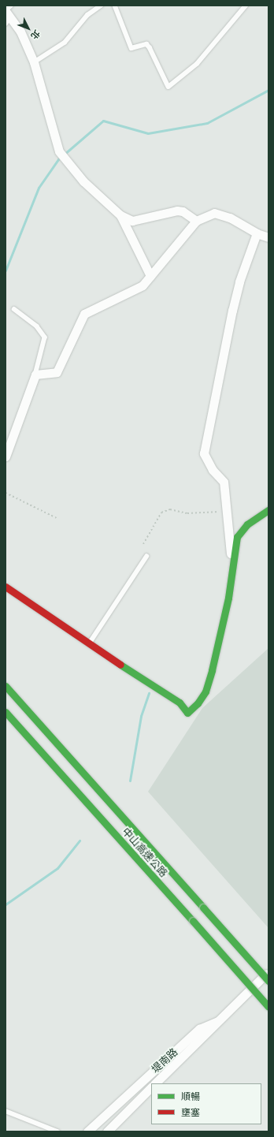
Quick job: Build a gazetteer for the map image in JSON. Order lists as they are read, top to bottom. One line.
{"streets":{"main road":["中山高速公路"],"street":["堤南路"]},"legend":["順暢","壅塞"],"north":"bottom right"}
